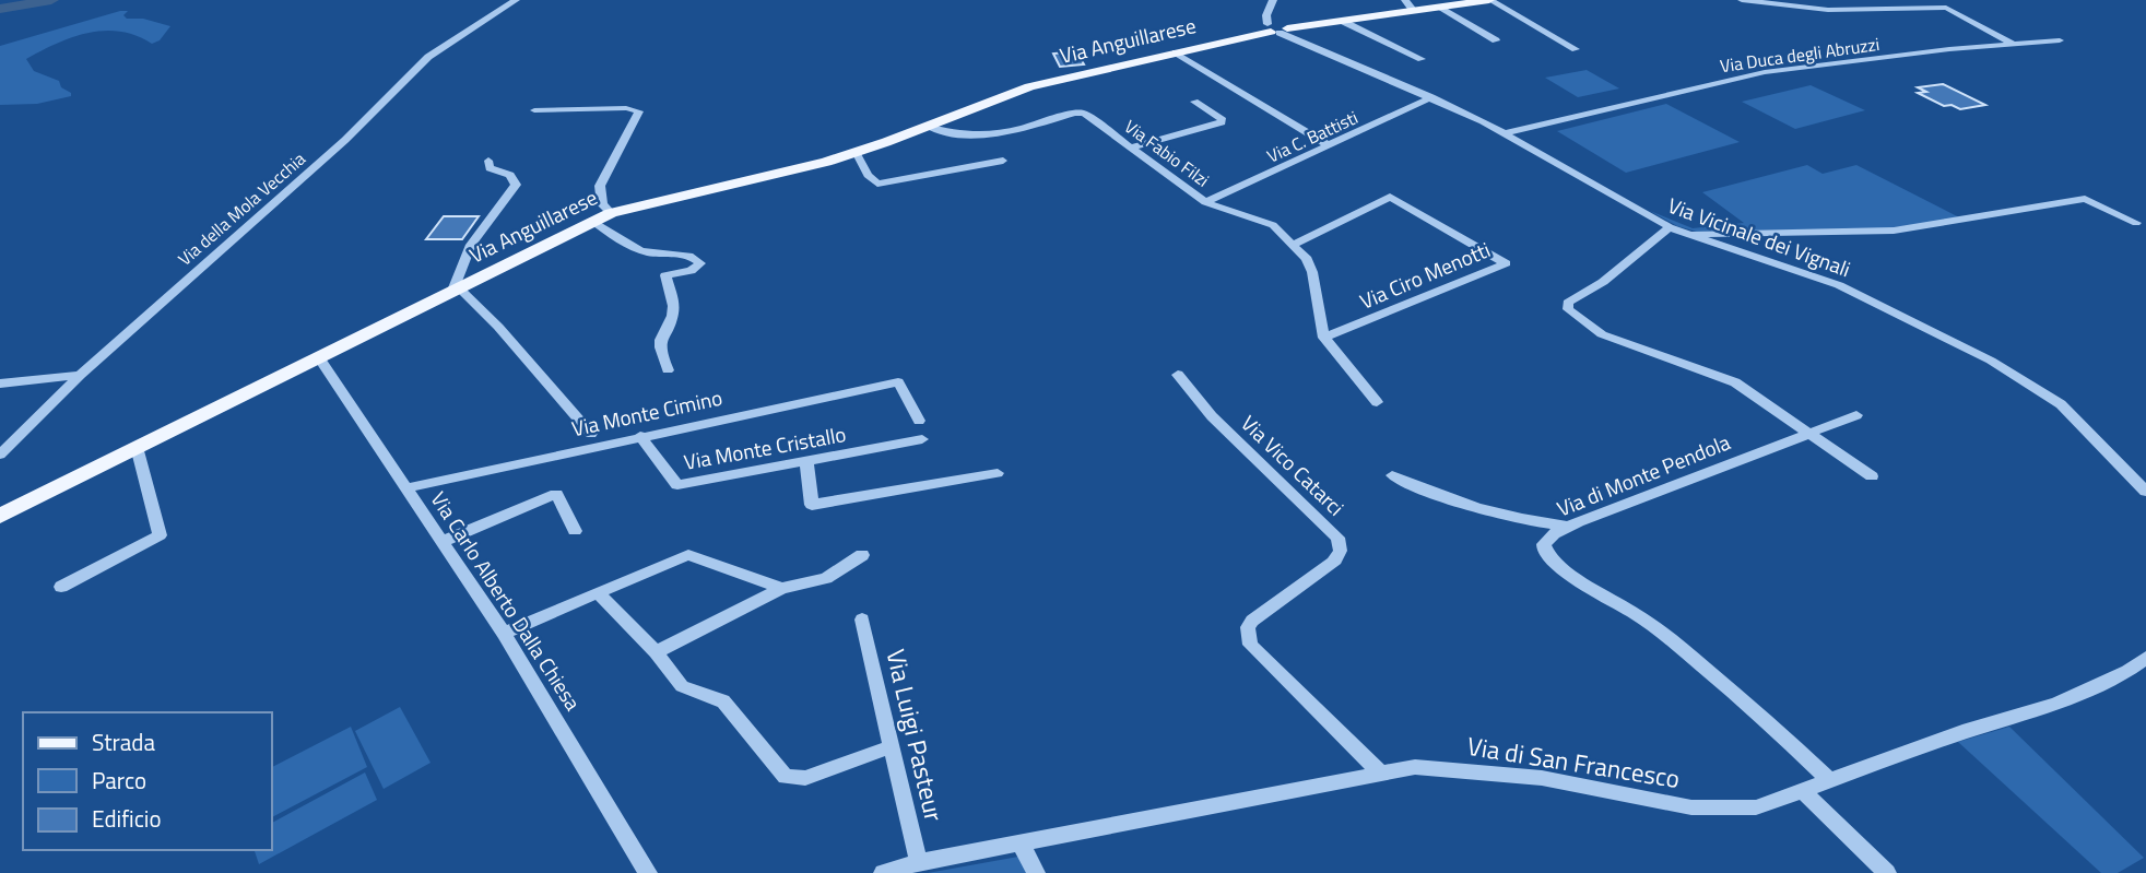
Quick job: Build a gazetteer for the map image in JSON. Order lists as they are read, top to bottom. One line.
{"streets":{"main road":["Via Anguillarese"],"street":["Via Duca degli Abruzzi","Via C. Battisti","Via Fabio Filzi","Via della Mola Vecchia","Via Vicinale dei Vignali","Via Ciro Menotti","Via Monte Cimino","Via Monte Cristallo","Via Vico Catarci","Via di Monte Pendola","Via Carlo Alberto Dalla Chiesa","Via Luigi Pasteur","Via di San Francesco"]},"crossings":[["Via Anguillarese","Via Fabio Filzi"],["Via Anguillarese","Via Vicinale dei Vignali"],["Via Anguillarese","Via Carlo Alberto Dalla Chiesa"],["Via Duca degli Abruzzi","Via Vicinale dei Vignali"],["Via C. Battisti","Via Fabio Filzi"],["Via C. Battisti","Via Vicinale dei Vignali"],["Via Fabio Filzi","Via Ciro Menotti"],["Via Monte Cimino","Via Monte Cristallo"],["Via Monte Cimino","Via Carlo Alberto Dalla Chiesa"],["Via Vico Catarci","Via di San Francesco"],["Via di Monte Pendola","Via di San Francesco"],["Via Luigi Pasteur","Via di San Francesco"]],"legend":["Strada","Parco","Edificio"]}
